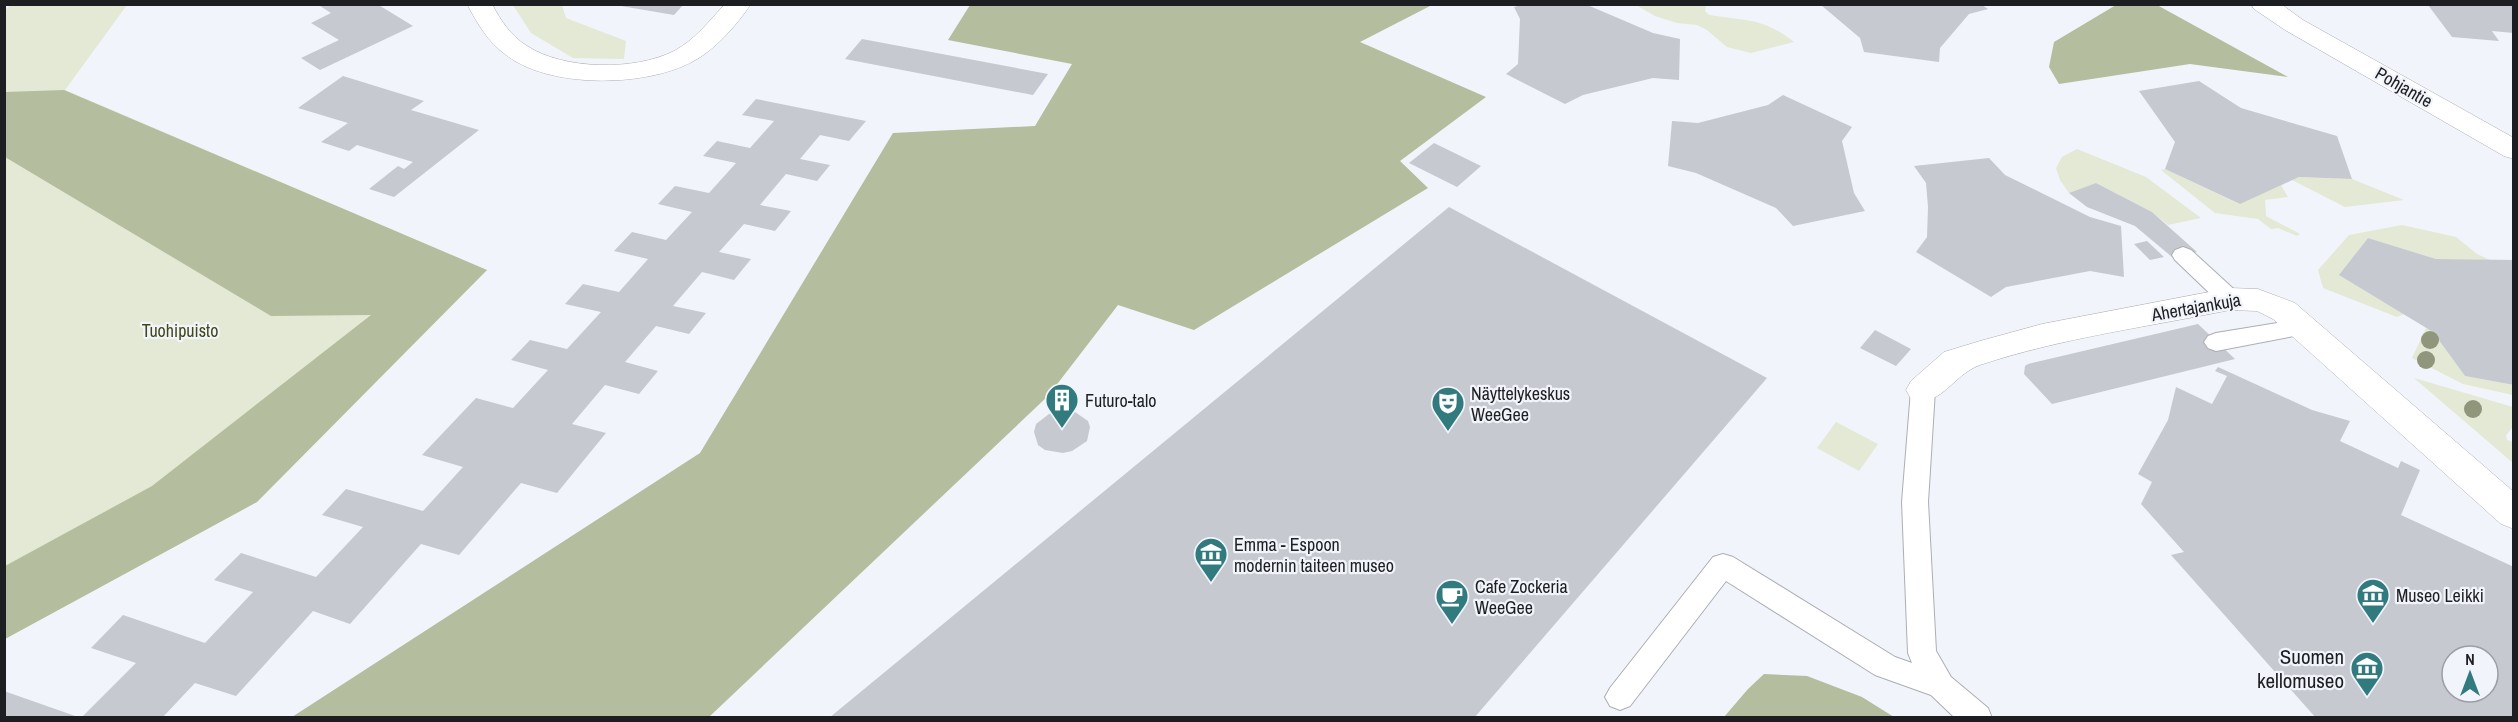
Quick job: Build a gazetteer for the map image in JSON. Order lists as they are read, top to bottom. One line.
{"streets":{"street":["Pohjantie","Ahertajankuja"]},"parks":["Tuohipuisto"],"places":{"building":["Futuro-talo"],"theatre":["Näyttelykeskus WeeGee"],"museum":["Emma - Espoon modernin taiteen museo","Museo Leikki","Suomen kellomuseo"],"cafe":["Cafe Zockeria WeeGee"]},"north":"top"}
